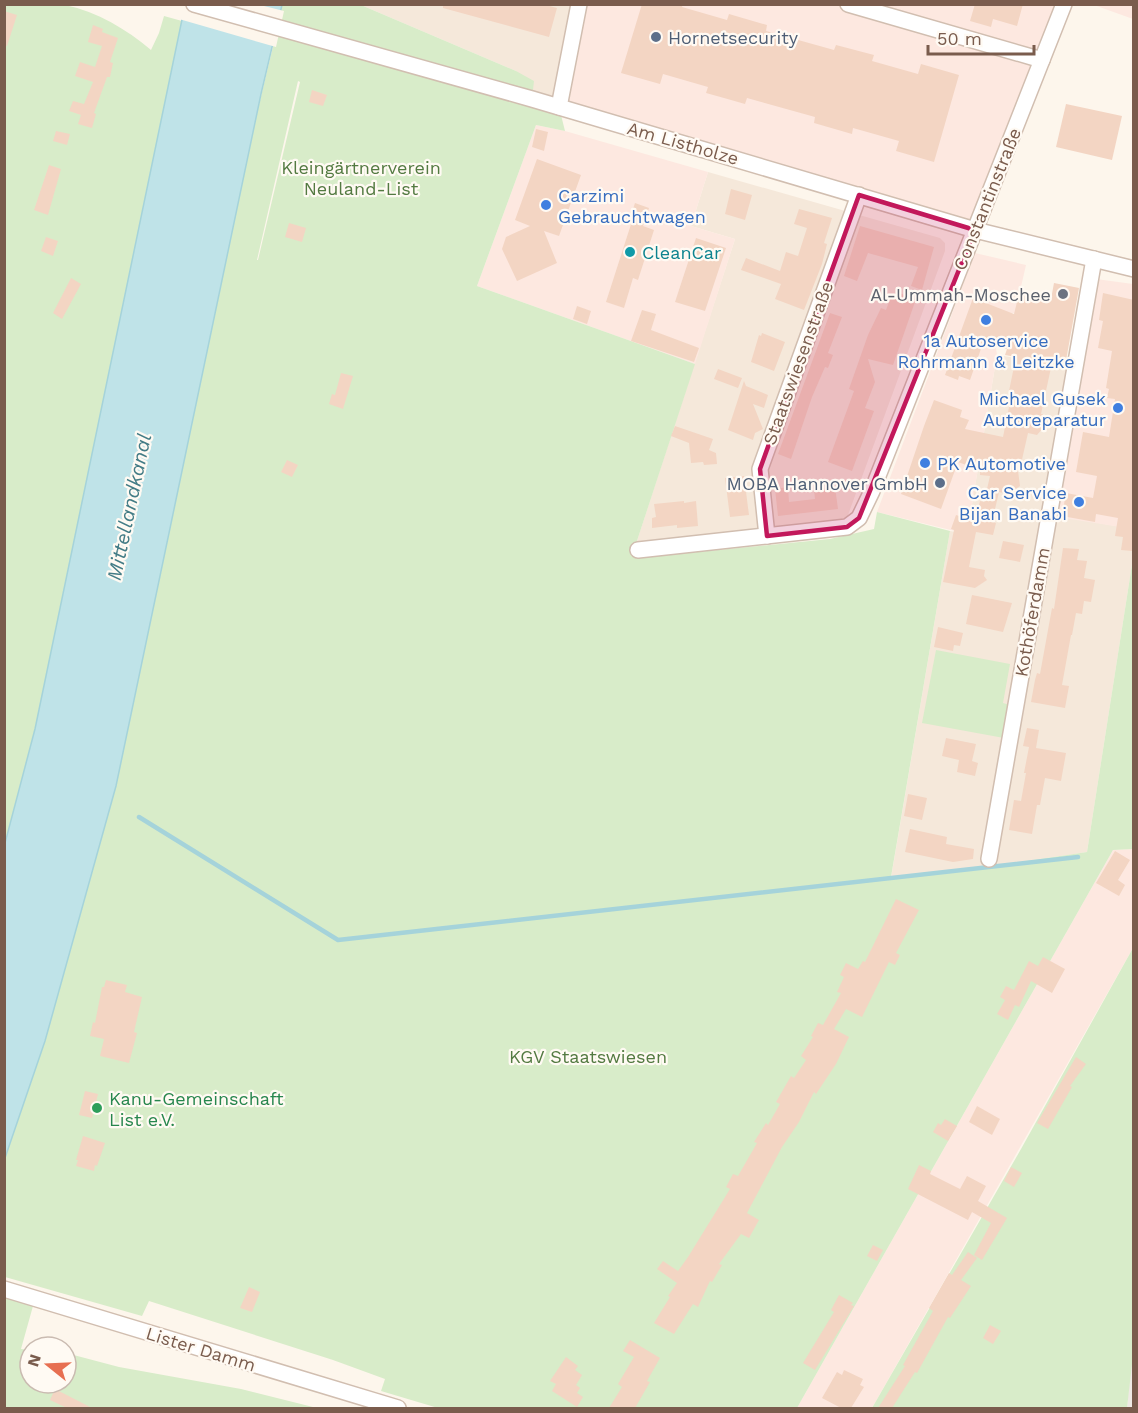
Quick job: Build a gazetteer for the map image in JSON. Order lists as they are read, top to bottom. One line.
{"streets":{"street":["Am Listholze","Constantinstraße","Staatswiesenstraße","Kothöferdamm","Lister Damm"]},"crossings":[["Am Listholze","Constantinstraße"],["Am Listholze","Staatswiesenstraße"],["Am Listholze","Kothöferdamm"],["Constantinstraße","Staatswiesenstraße"]],"water":["Mittellandkanal"],"parks":["Kleingärtnerverein Neuland-List","KGV Staatswiesen"],"places":["Hornetsecurity","Carzimi Gebrauchtwagen","CleanCar","Al-Ummah-Moschee","1a Autoservice Rohrmann & Leitzke","Michael Gusek Autoreparatur","PK Automotive","MOBA Hannover GmbH","Car Service Bijan Banabi","Kanu-Gemeinschaft List e.V."],"scale_bar":"50 m","north":"left"}
